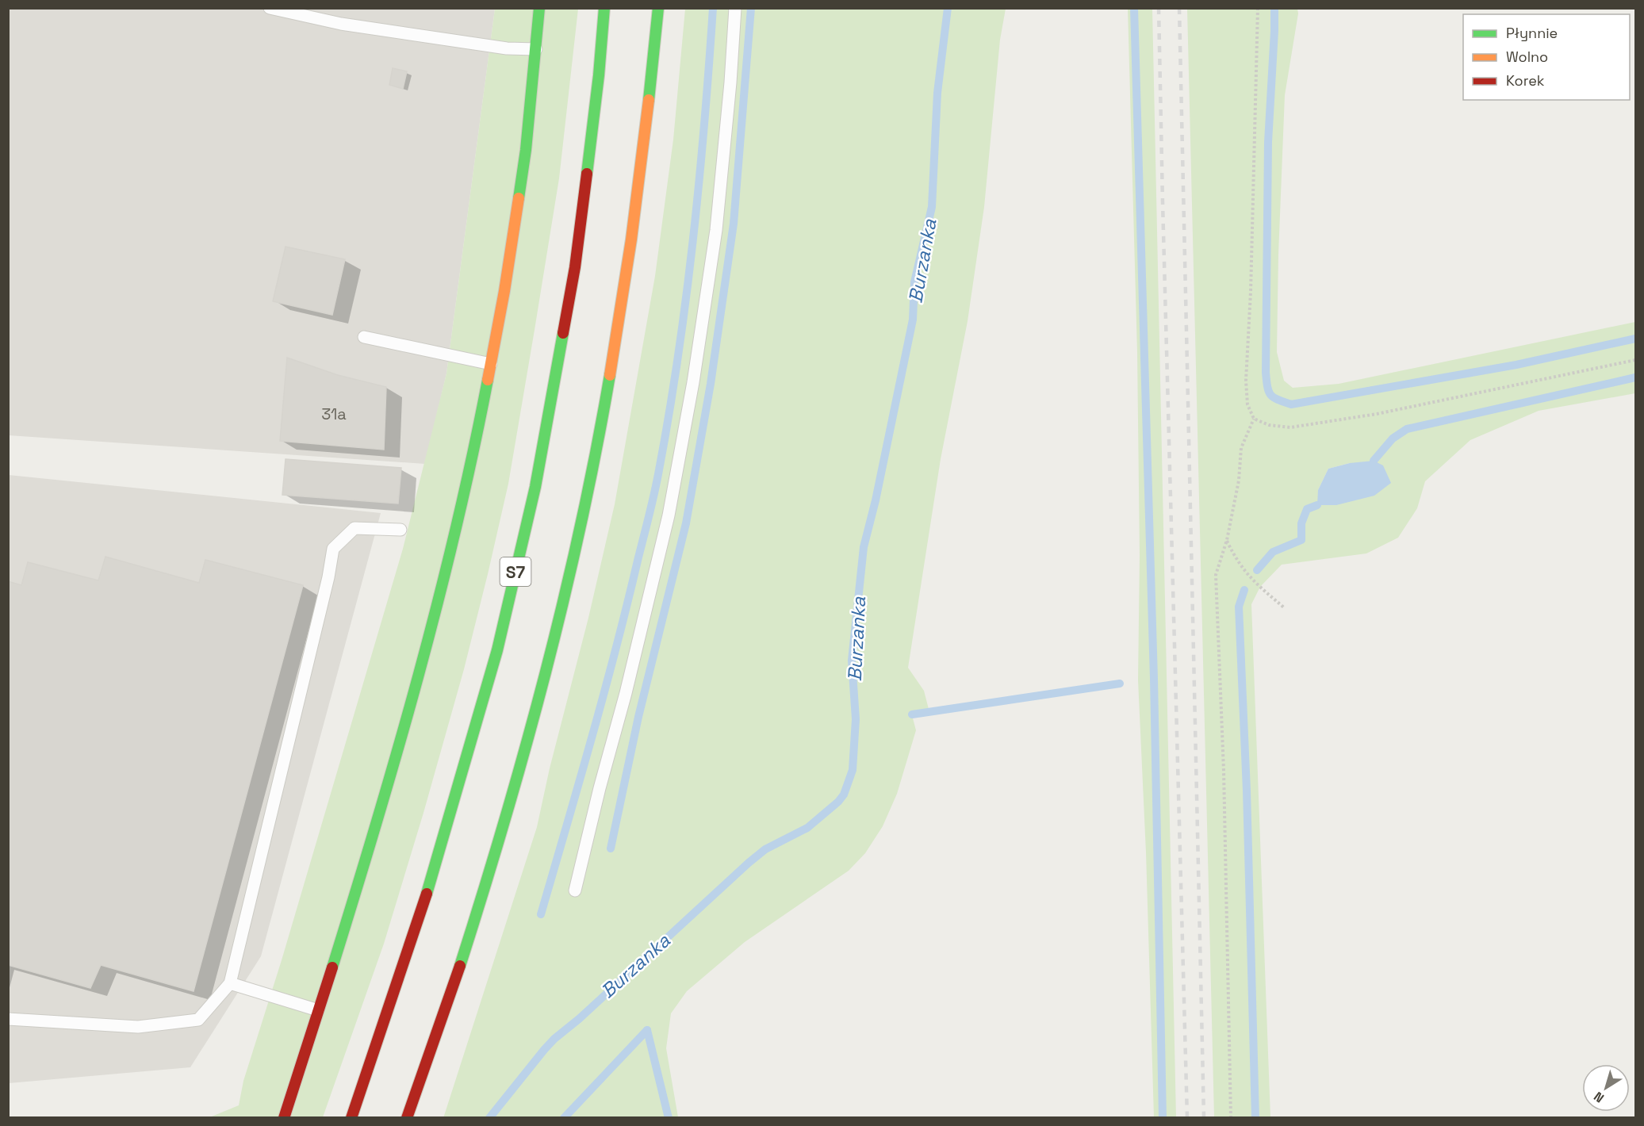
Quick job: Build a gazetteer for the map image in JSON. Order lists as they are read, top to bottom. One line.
{"streets":{"main road":["S7"]},"water":["Burzanka"],"house_numbers":["31a"],"legend":["Płynnie","Wolno","Korek"],"north":"bottom left"}
